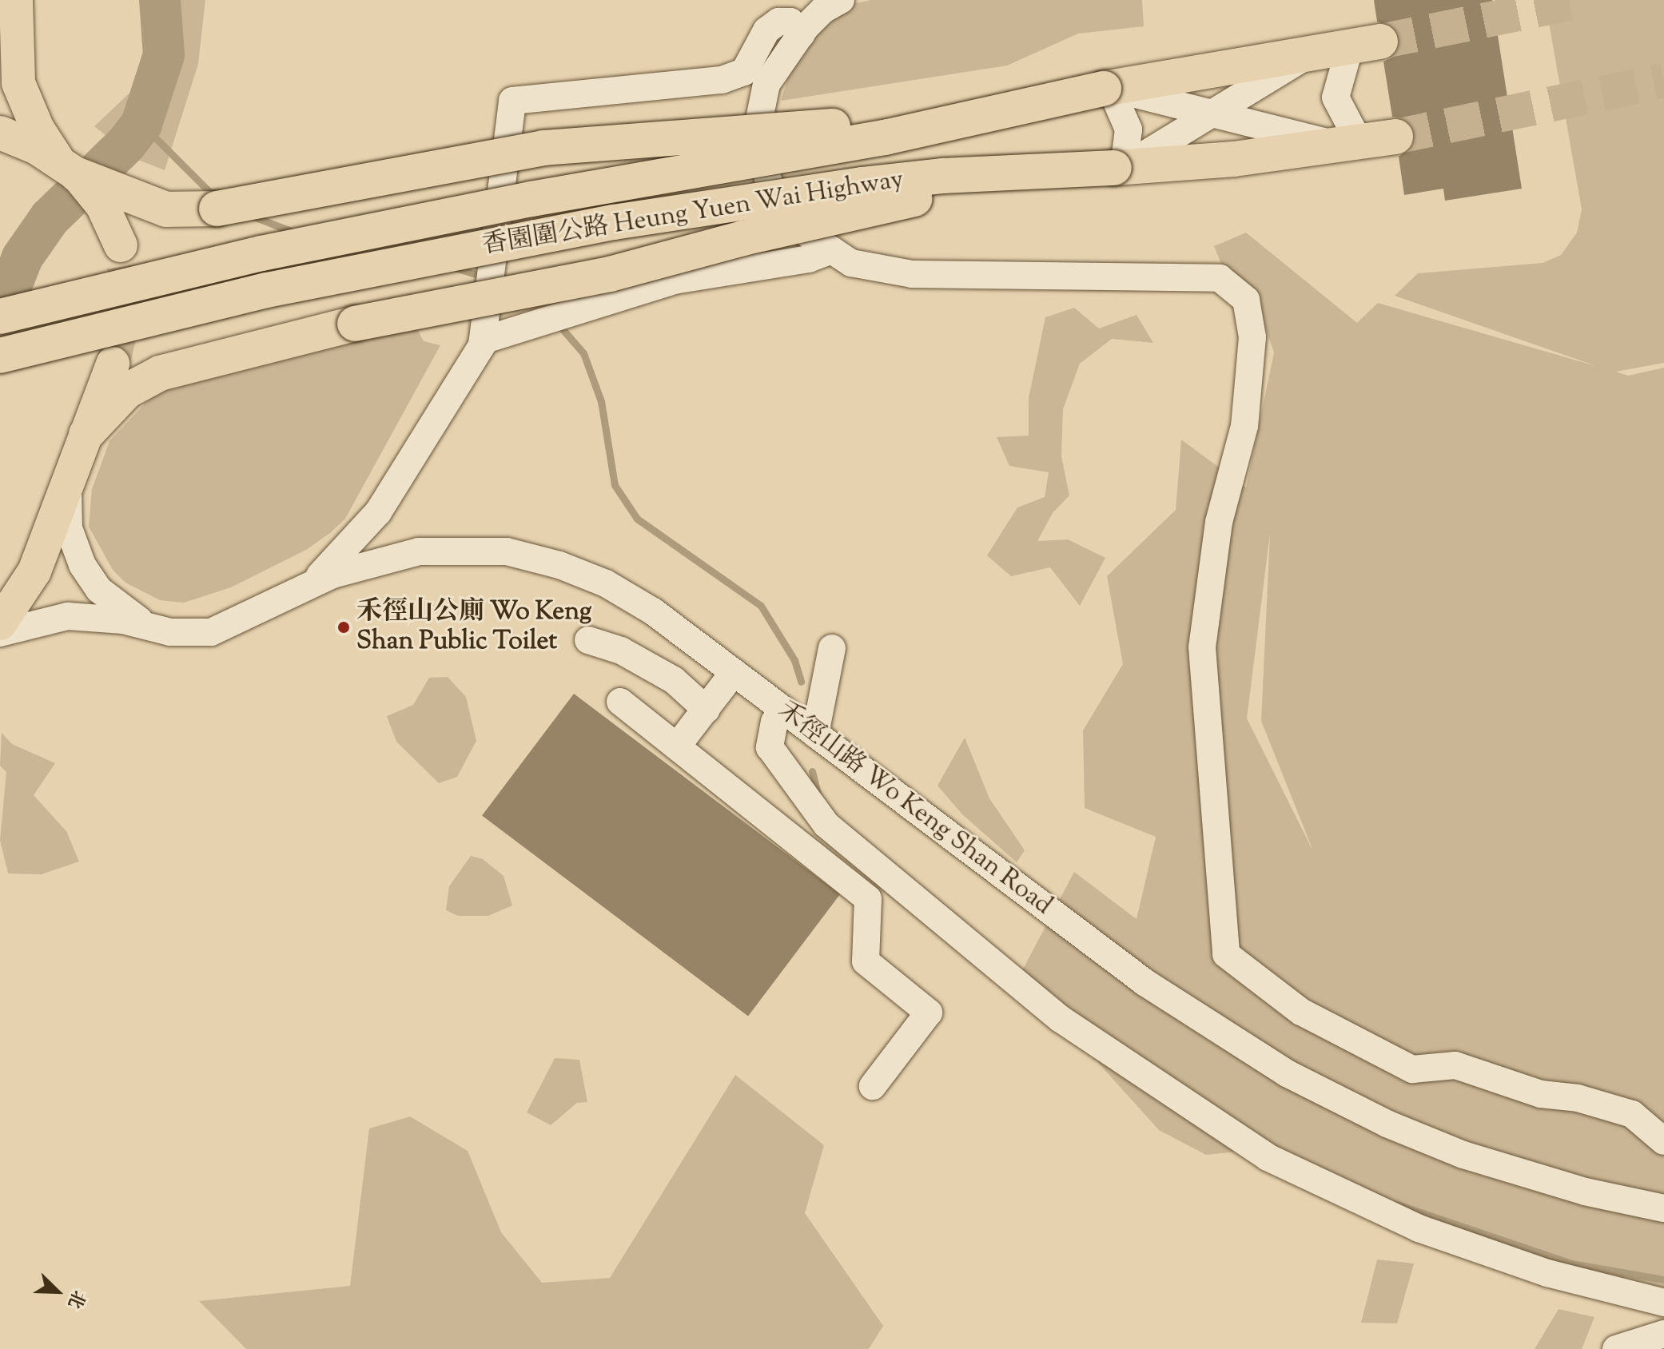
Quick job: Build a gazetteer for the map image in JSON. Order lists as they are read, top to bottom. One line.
{"streets":{"highway":["香園圍公路 Heung Yuen Wai Highway"],"street":["禾徑山路 Wo Keng Shan Road"]},"places":["禾徑山公廁 Wo Keng Shan Public Toilet"],"north":"bottom right"}
